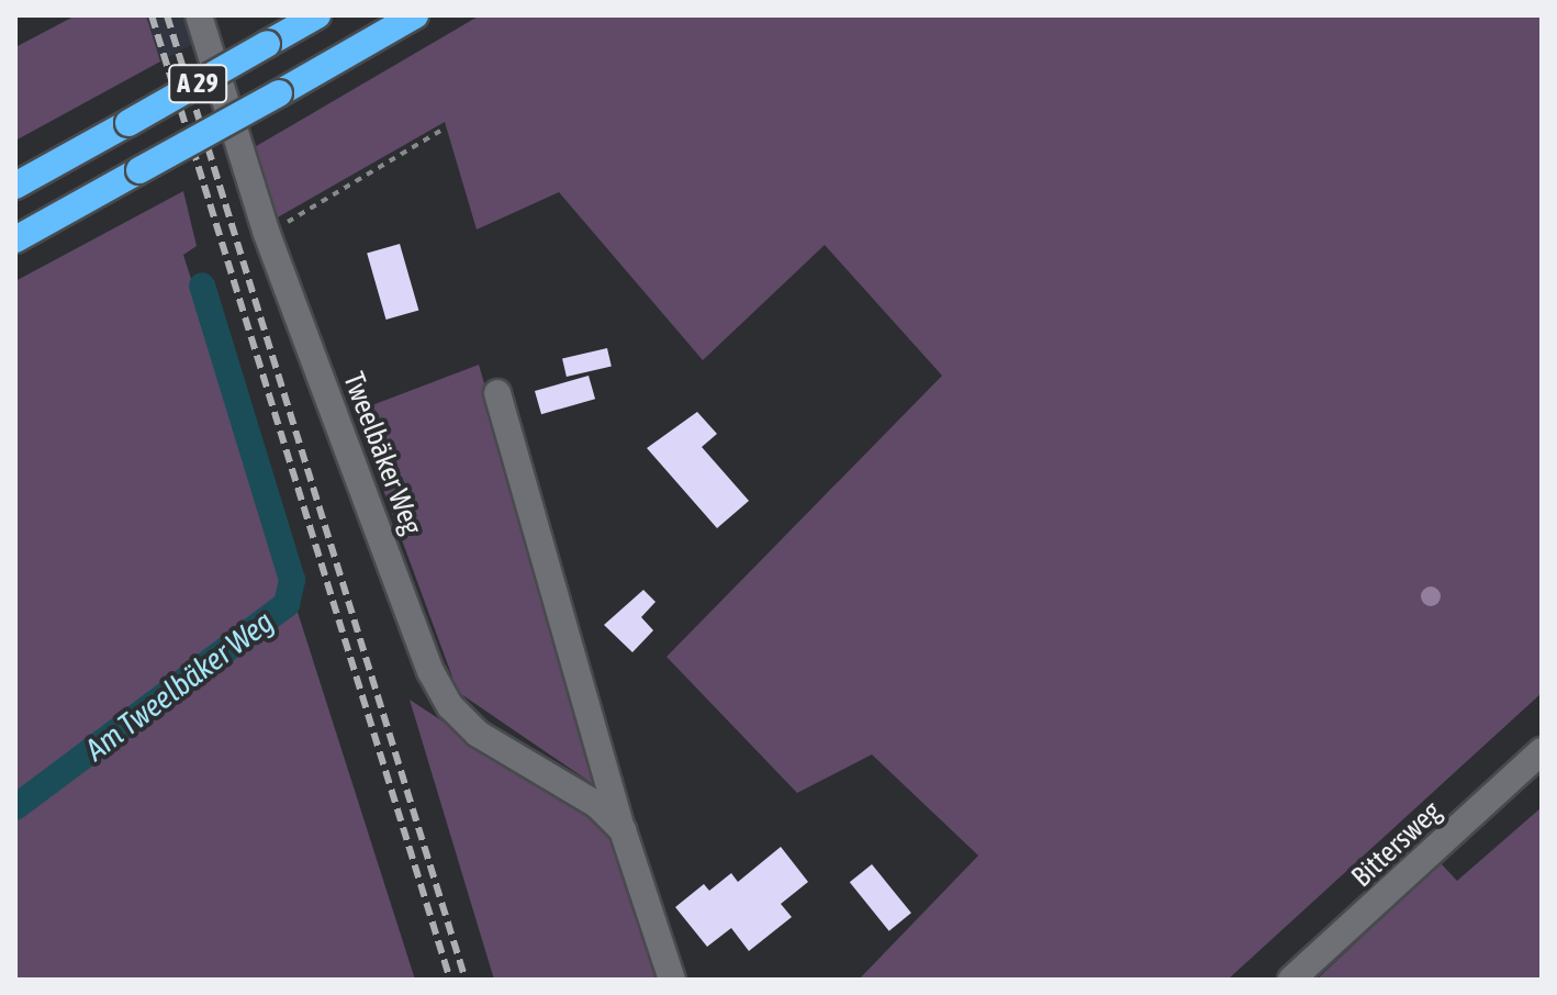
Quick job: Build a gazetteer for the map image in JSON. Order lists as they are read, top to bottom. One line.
{"streets":{"highway":["A 29"],"street":["Tweelbäker Weg","Bittersweg"]},"water":["Am Tweelbäker Weg"]}
